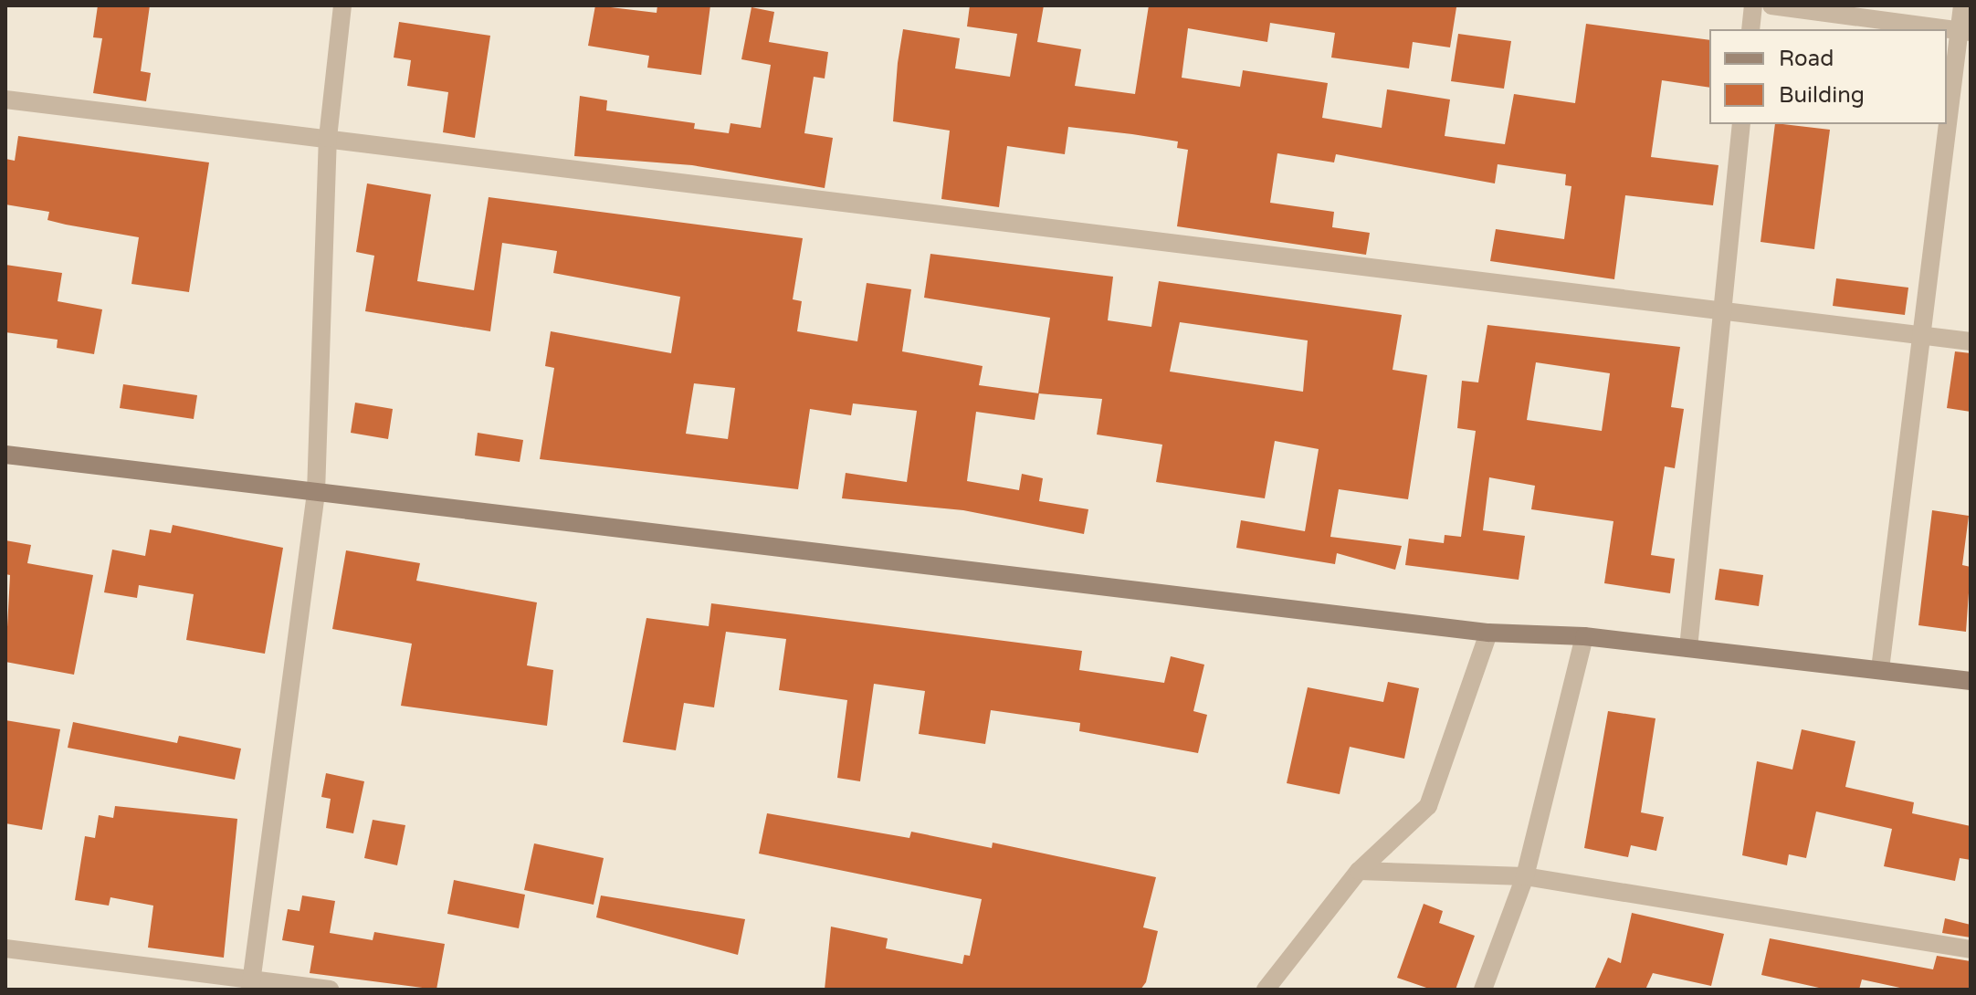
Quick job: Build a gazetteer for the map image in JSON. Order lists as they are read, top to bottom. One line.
{"legend":["Road","Building"]}
